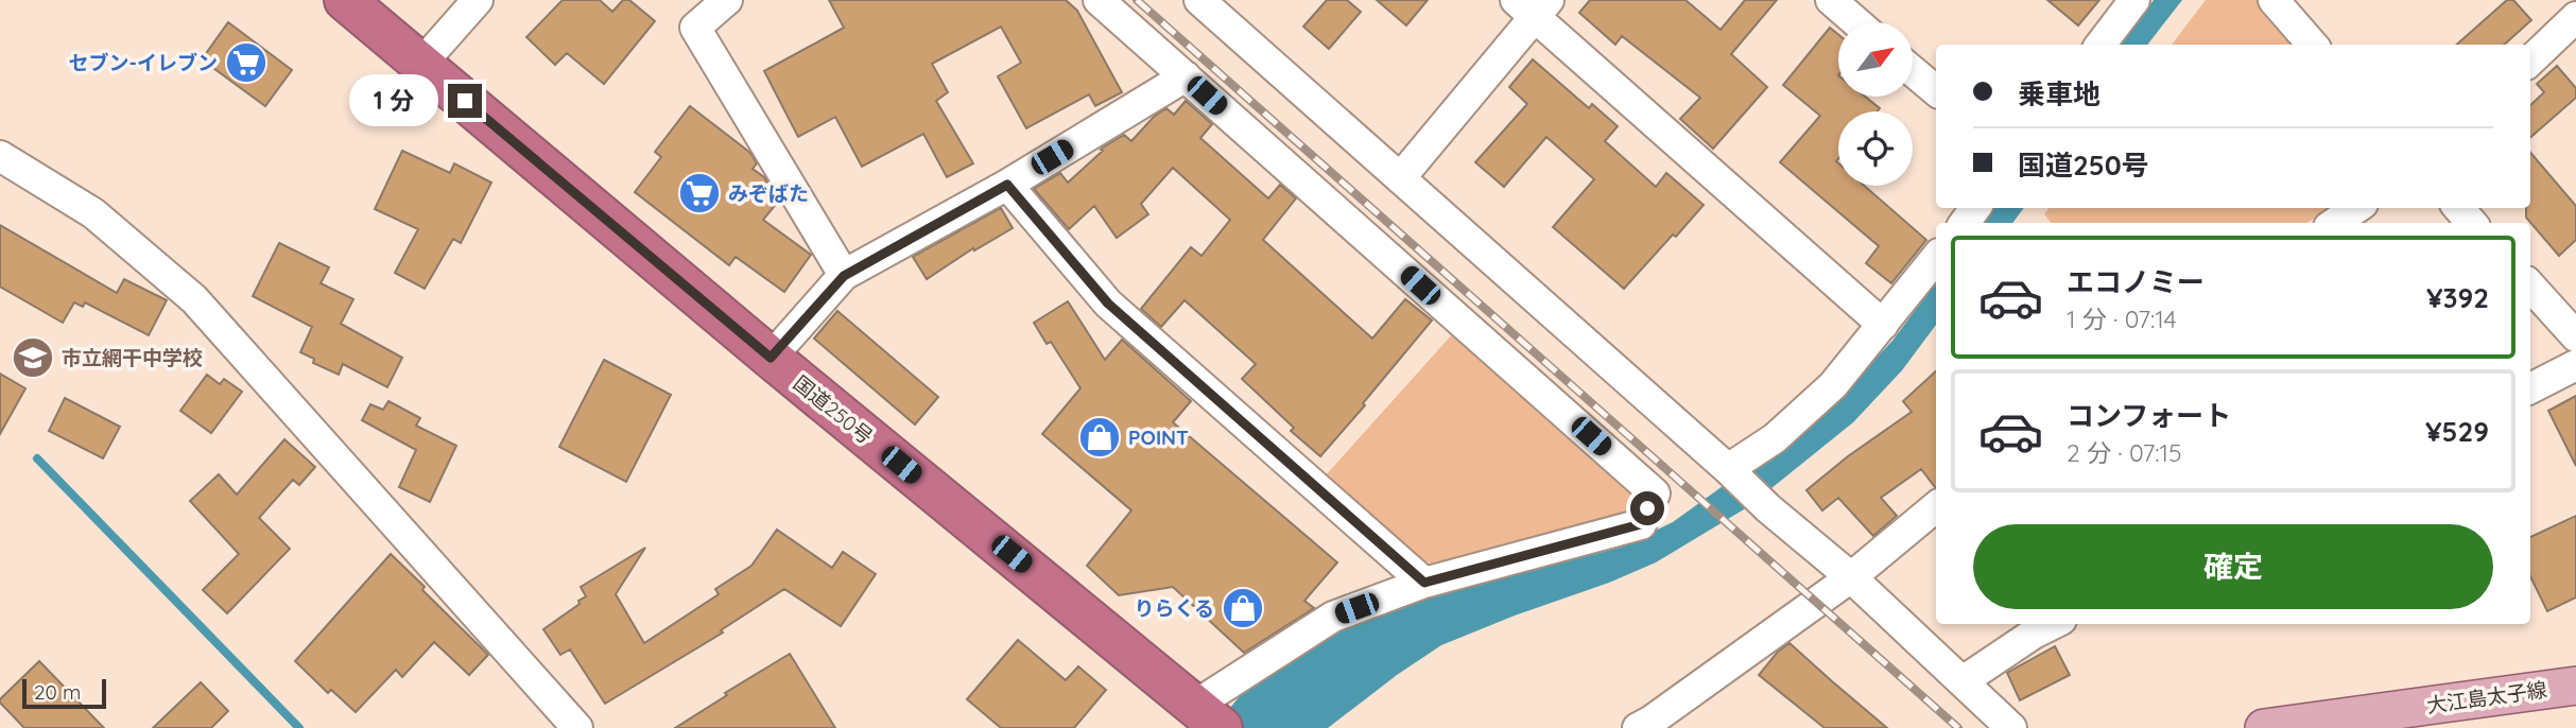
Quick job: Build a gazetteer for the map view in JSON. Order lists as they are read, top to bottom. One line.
{"streets":{"highway":["国道250号"],"main road":["大江島太子線"]},"places":{"supermarket":["セブン-イレブン","みぞばた"],"school or university":["市立網干中学校"],"shop":["POINT","りらくる"]},"scale_bar":"20 m","north":"top right","page":{"banner":["乗車地","国道250号"],"bubble":"1 分","list":[{"name":"エコノミー","note":"1 分 · 07:14","value":"¥392"},{"name":"コンフォート","note":"2 分 · 07:15","value":"¥529"}],"buttons":"確定","scale":"20 m"}}
